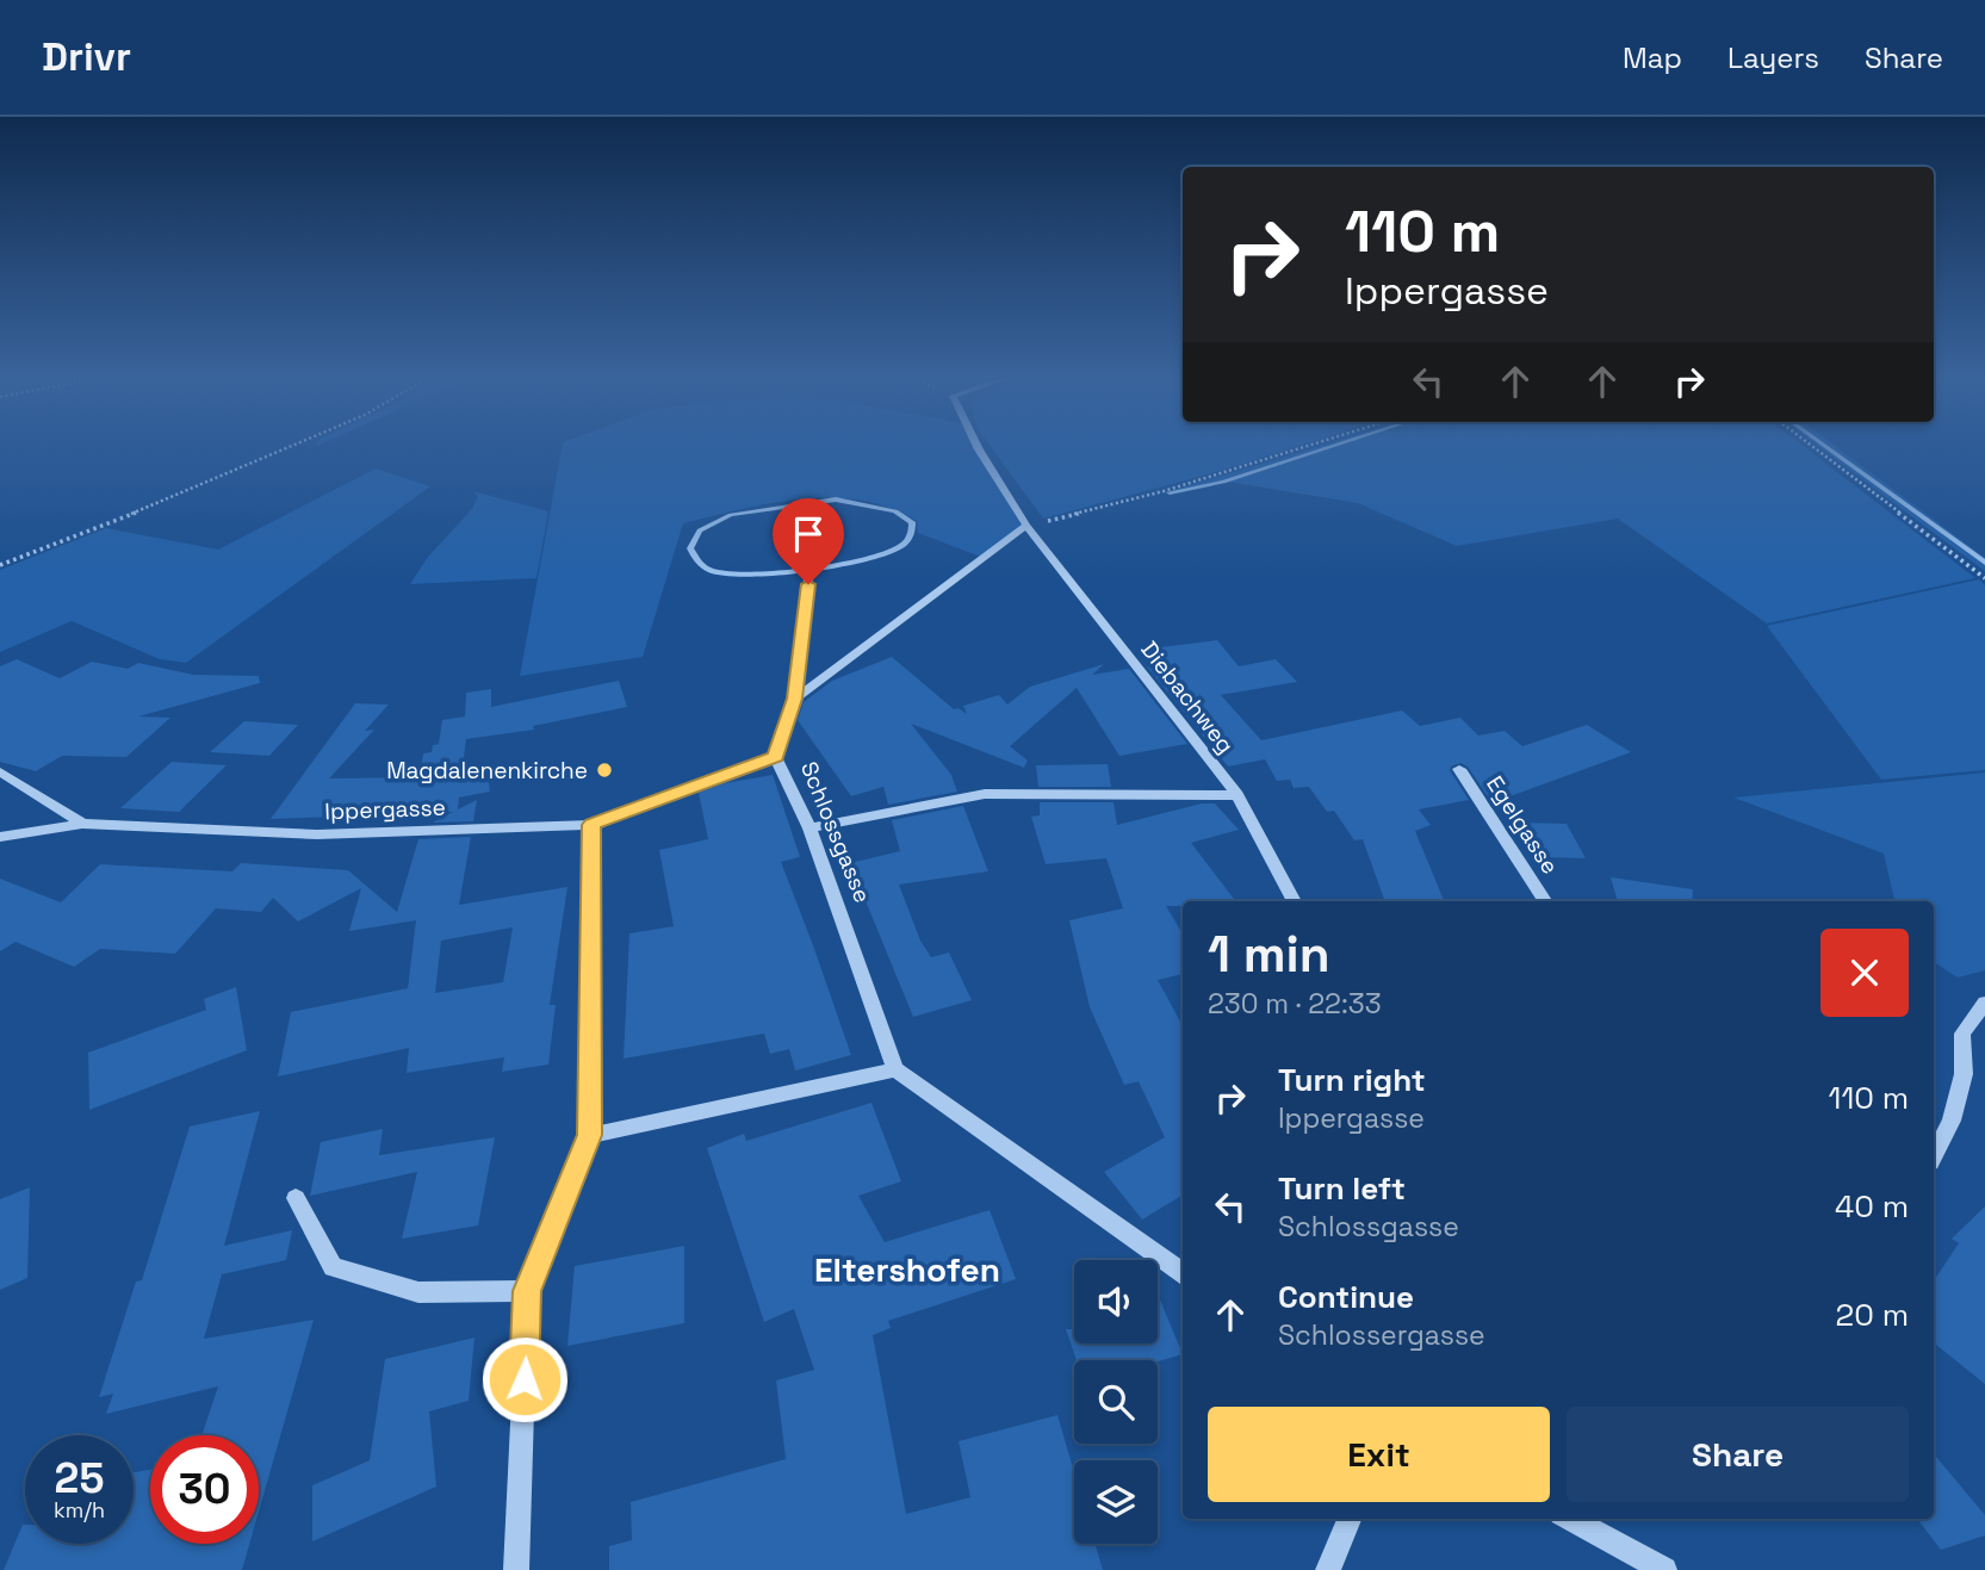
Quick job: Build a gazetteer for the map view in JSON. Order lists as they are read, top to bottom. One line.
{"streets":{"street":["Diebachweg","Ippergasse","Egelgasse","Schlossgasse"]},"crossings":[["Ippergasse","Schlossgasse"]],"districts":["Eltershofen"],"places":["Magdalenenkirche"],"page":{"header":"Drivr","nav":["Map","Layers","Share"],"turn":["110 m","Ippergasse"],"heading":["1 min","230 m · 22:33"],"list":[{"name":"Turn right","note":"Ippergasse","value":"110 m"},{"name":"Turn left","note":"Schlossgasse","value":"40 m"},{"name":"Continue","note":"Schlossergasse","value":"20 m"}],"buttons":["Exit","Share"],"speed":"25 km/h","limit":"30"}}
